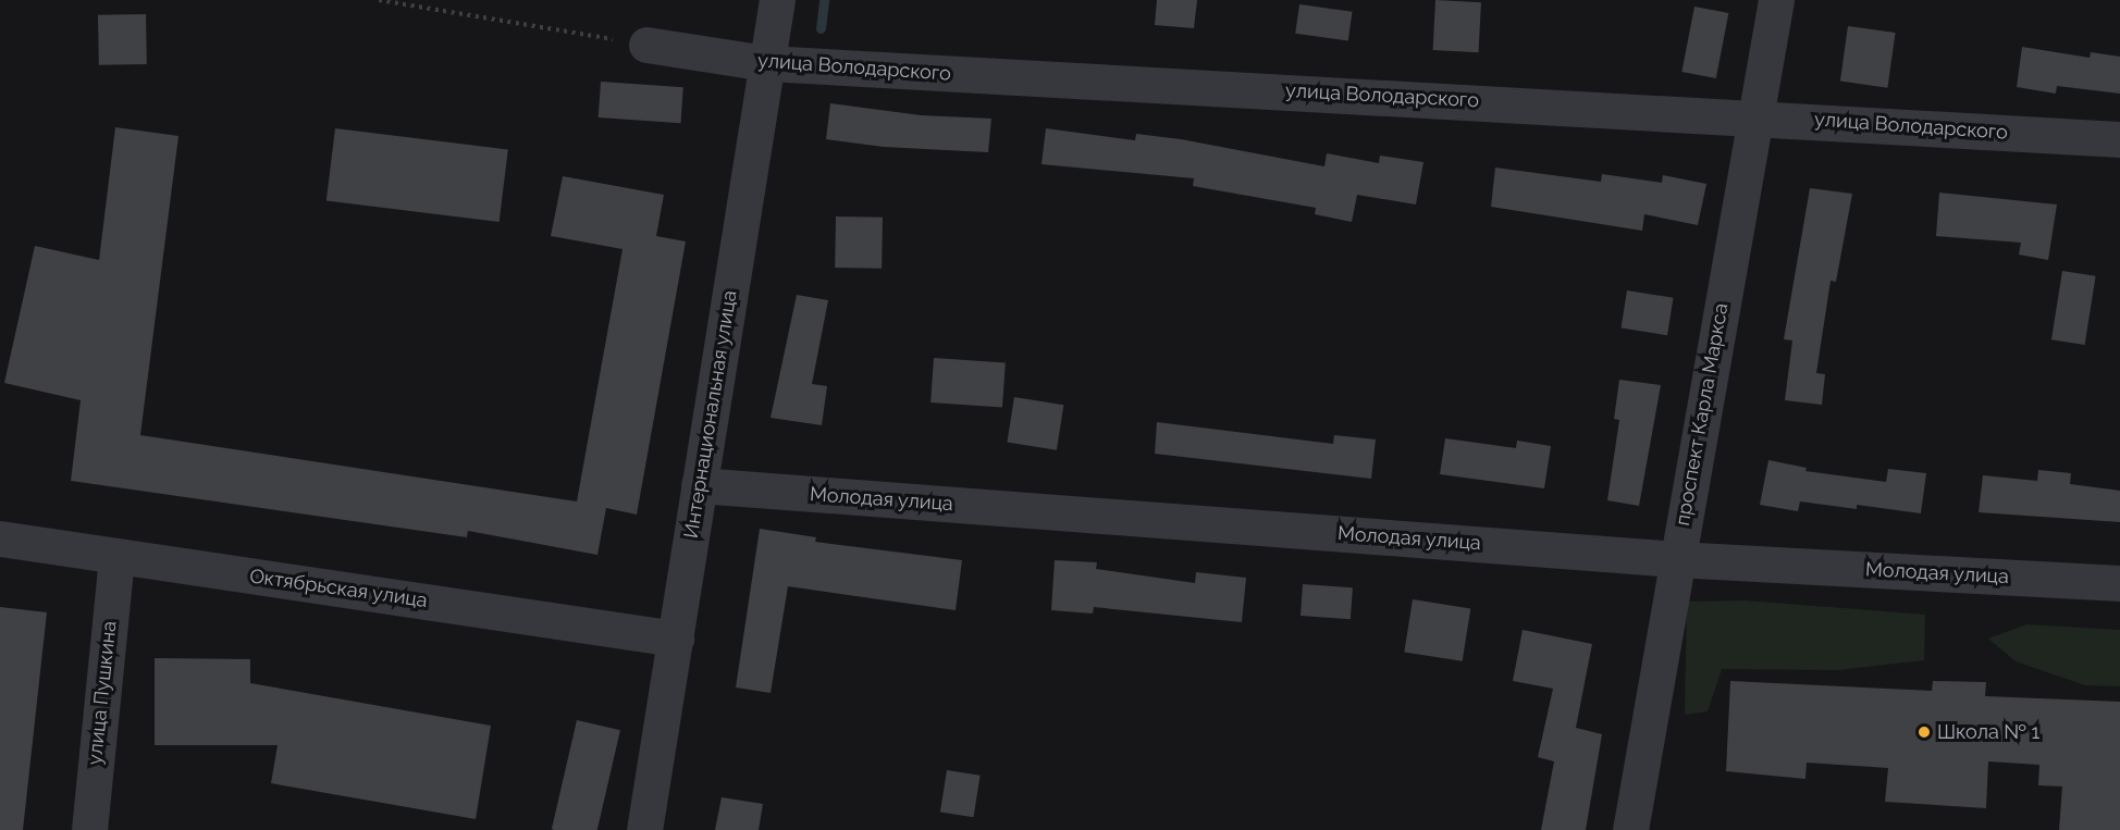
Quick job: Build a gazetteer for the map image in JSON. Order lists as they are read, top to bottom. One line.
{"streets":{"street":["улица Володарского","Интернациональная улица","проспект Карла Маркса","Молодая улица","Октябрьская улица","улица Пушкина"]},"crossings":[["улица Володарского","Интернациональная улица"],["улица Володарского","проспект Карла Маркса"],["Интернациональная улица","Молодая улица"],["Интернациональная улица","Октябрьская улица"],["проспект Карла Маркса","Молодая улица"],["Октябрьская улица","улица Пушкина"]],"places":["Школа № 1"]}
